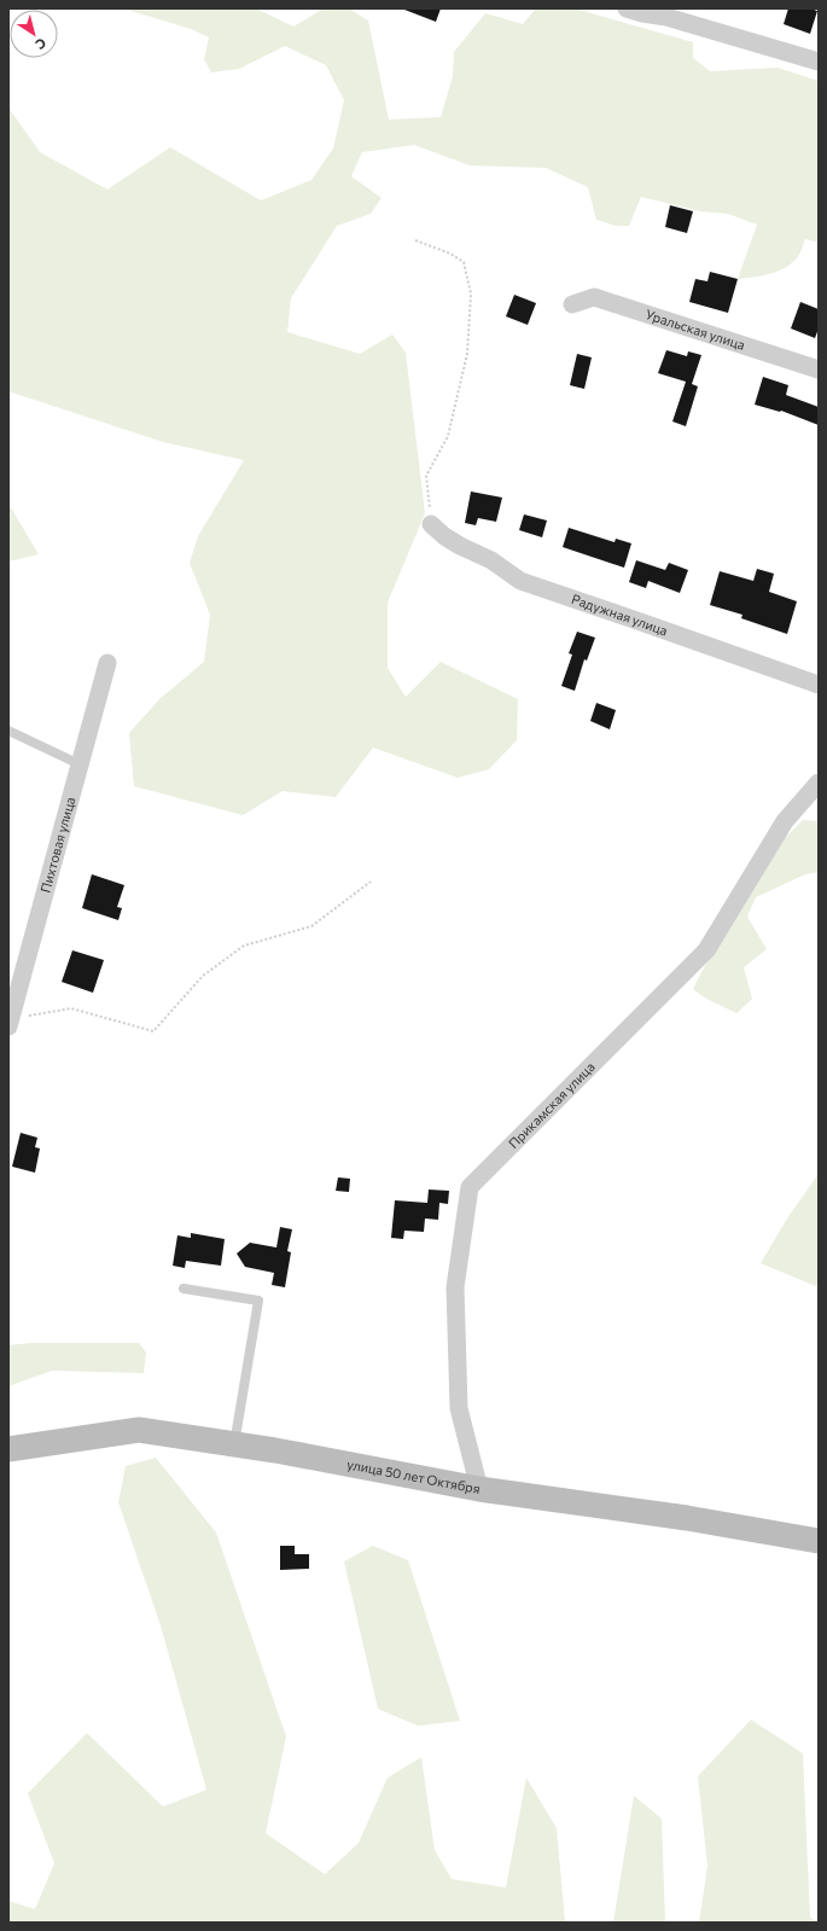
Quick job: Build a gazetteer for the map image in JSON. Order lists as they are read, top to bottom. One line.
{"streets":{"main road":["улица 50 лет Октября"],"street":["Уральская улица","Радужная улица","Пихтовая улица","Прикамская улица"]},"crossings":[["Прикамская улица","улица 50 лет Октября"]],"north":"bottom right"}
